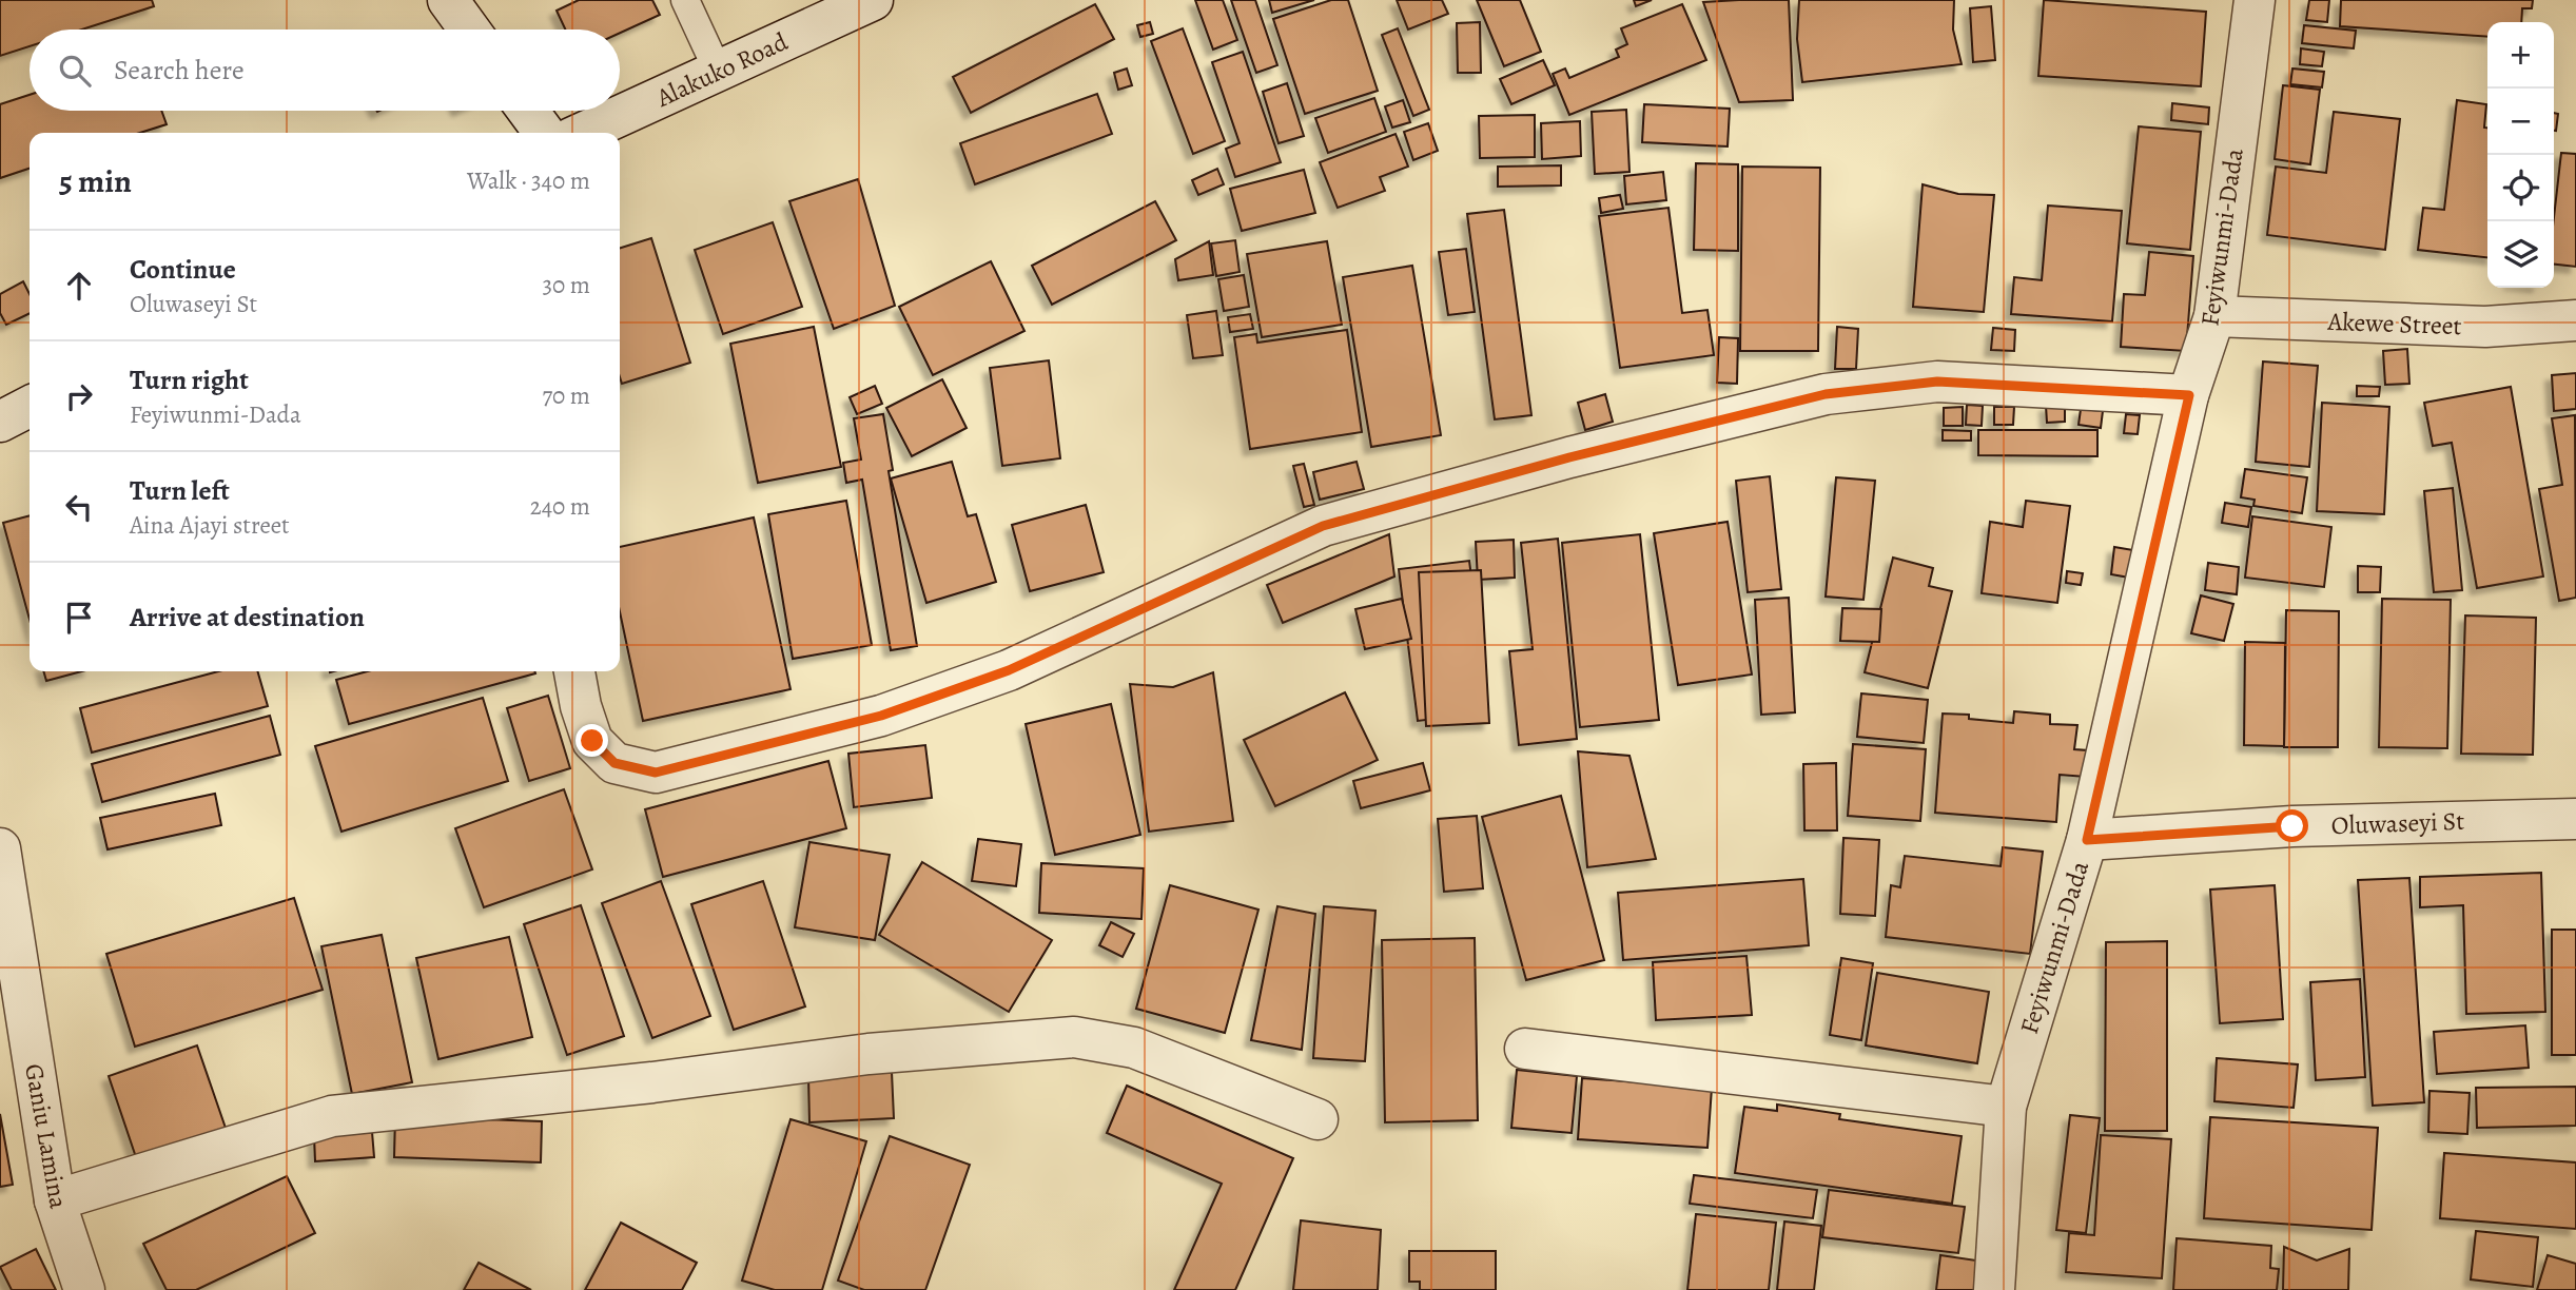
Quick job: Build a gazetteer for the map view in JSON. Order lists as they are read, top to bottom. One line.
{"streets":{"street":["Alakuko Road","Feyiwunmi-Dada","Akewe Street","Oluwaseyi St","Ganiu Lamina"]},"crossings":[["Feyiwunmi-Dada","Akewe Street"],["Feyiwunmi-Dada","Oluwaseyi St"]],"page":{"map_buttons":["+","−"],"search":"Search here","heading":["5 min","Walk · 340 m"],"list":[["Continue","Oluwaseyi St","30 m"],["Turn right","Feyiwunmi-Dada","70 m"],["Turn left","Aina Ajayi street","240 m"],"Arrive at destination"]}}
